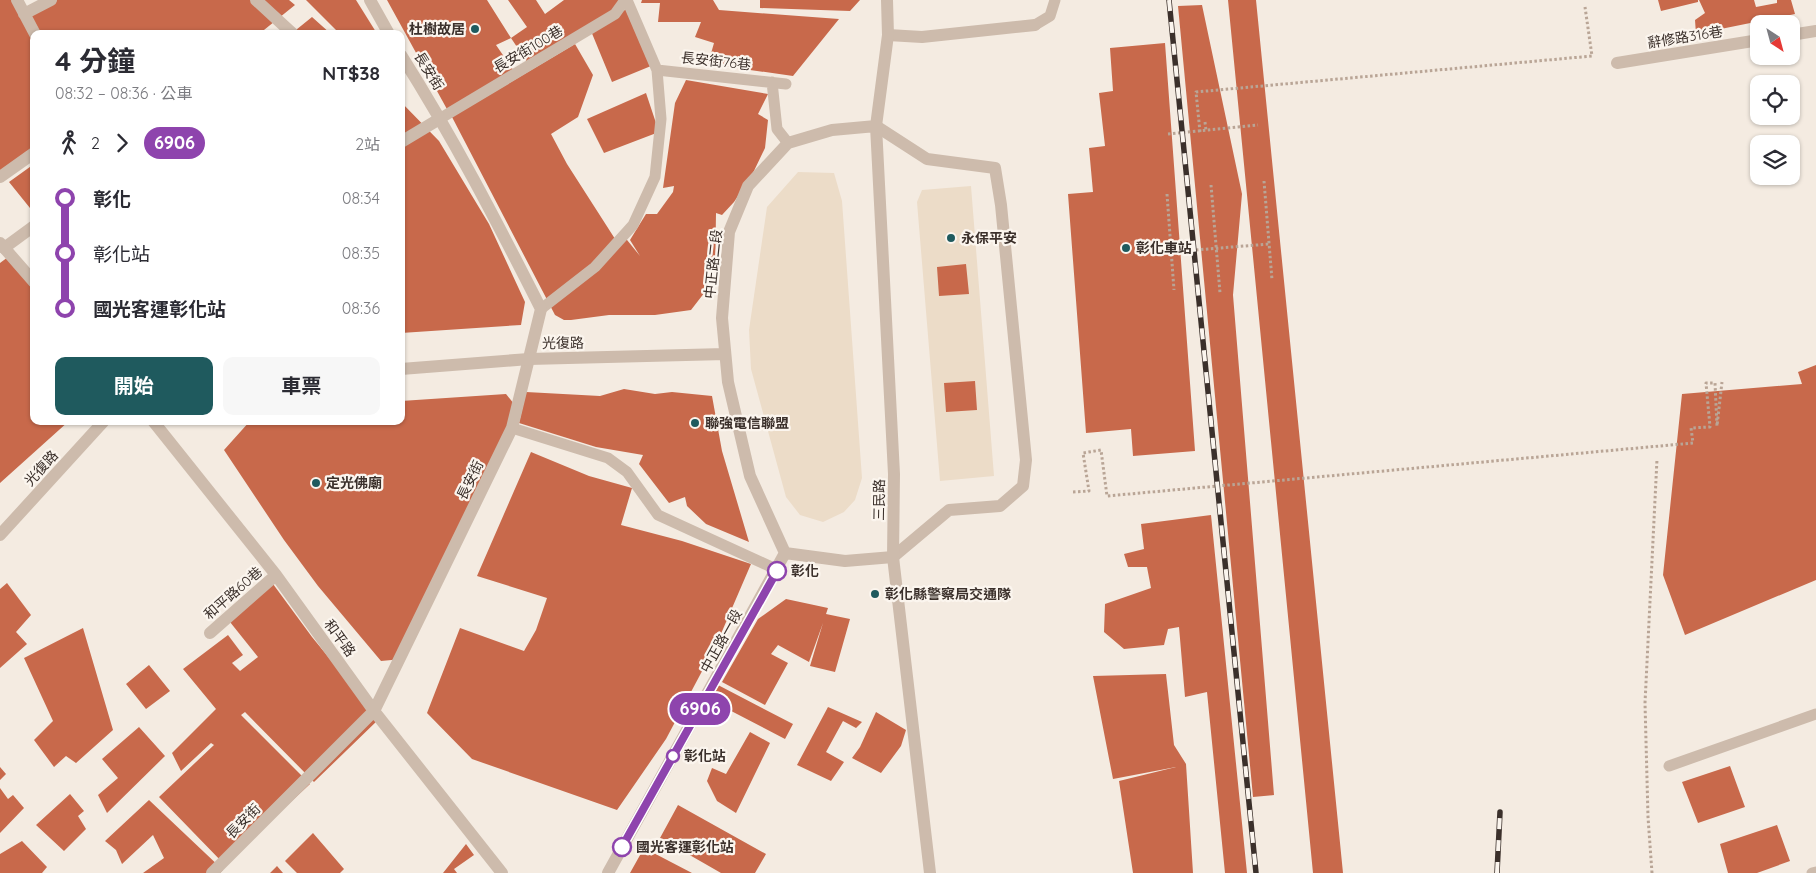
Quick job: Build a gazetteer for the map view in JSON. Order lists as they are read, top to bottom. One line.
{"streets":{"street":["辭修路316巷","長安街","中正路二段","光復路","三民路","和平路60巷","和平路","中正路一段"],"lane":["長安街100巷","長安街76巷"]},"crossings":[["長安街100巷","長安街"],["長安街","光復路"],["長安街","和平路"],["中正路二段","光復路"],["和平路60巷","和平路"]],"places":["杜樹故居","永保平安","彰化車站","聯強電信聯盟","定光佛廟","彰化","彰化縣警察局交通隊","彰化站","國光客運彰化站"],"lines":["bus line 6906"],"north":"bottom right","page":{"on_map":"6906","heading":["4 分鐘","08:32 – 08:36 · 公車","NT$38"],"legs":["2","6906","2站"],"list":[{"name":"彰化","value":"08:34"},{"name":"彰化站","value":"08:35"},{"name":"國光客運彰化站","value":"08:36"}],"buttons":["開始","車票"]}}
